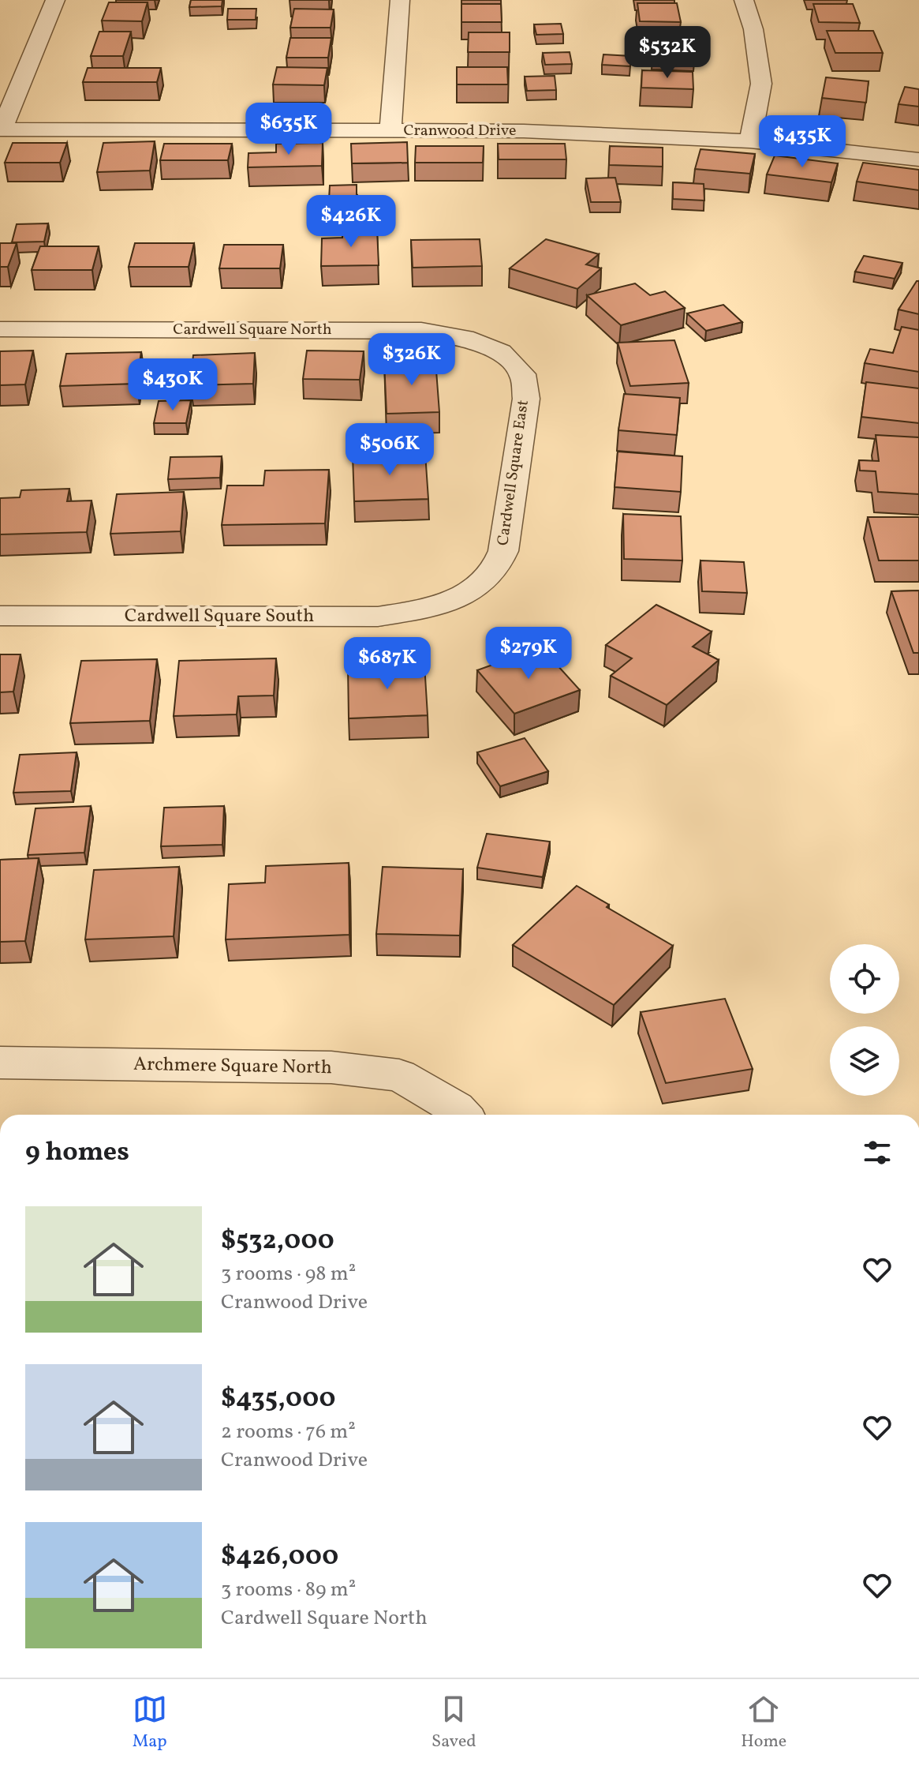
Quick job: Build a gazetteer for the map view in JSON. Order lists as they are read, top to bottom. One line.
{"streets":{"street":["Cranwood Drive","Cardwell Square North","Cardwell Square East","Cardwell Square South","Archmere Square North"]},"crossings":[["Cardwell Square North","Cardwell Square East"],["Cardwell Square East","Cardwell Square South"]],"page":{"price":["$532K","$635K","$435K","$426K","$326K","$430K","$506K","$279K","$687K"],"heading":"9 homes","list":[{"name":"$532,000","note":"3 rooms · 98 m² · Cranwood Drive"},{"name":"$435,000","note":"2 rooms · 76 m² · Cranwood Drive"},{"name":"$426,000","note":"3 rooms · 89 m² · Cardwell Square North"}],"tabs":["Map","Saved","Home"]}}
